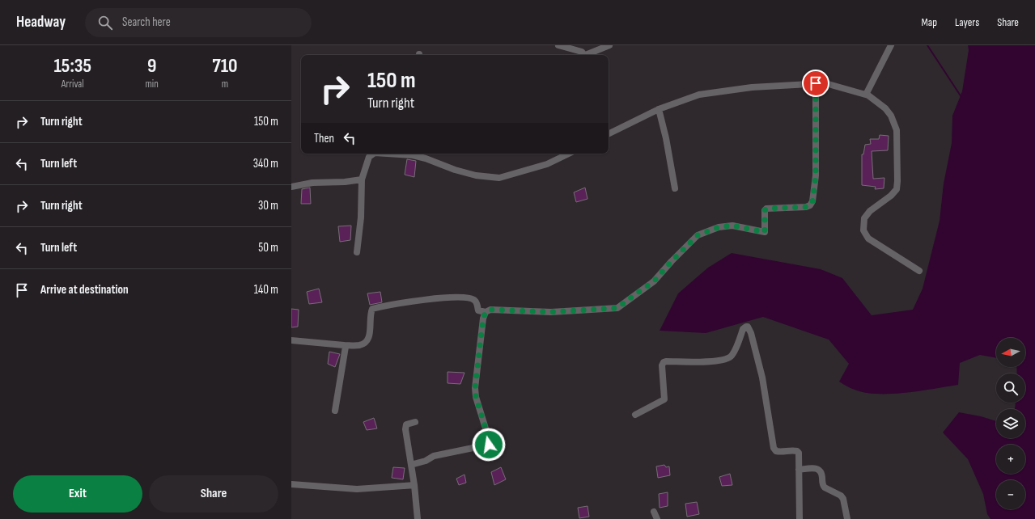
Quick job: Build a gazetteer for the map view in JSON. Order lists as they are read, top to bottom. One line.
{"north":"left","page":{"header":"Headway","search":"Search here","nav":["Map","Layers","Share"],"eta":["15:35","Arrival","9","min","710","m"],"turn":["150 m","Turn right"],"list":[{"name":"Turn right","value":"150 m"},{"name":"Turn left","value":"340 m"},{"name":"Turn right","value":"30 m"},{"name":"Turn left","value":"50 m"},{"name":"Arrive at destination","value":"140 m"}],"then":"Then","map_buttons":["+","−"],"buttons":["Exit","Share"]}}
